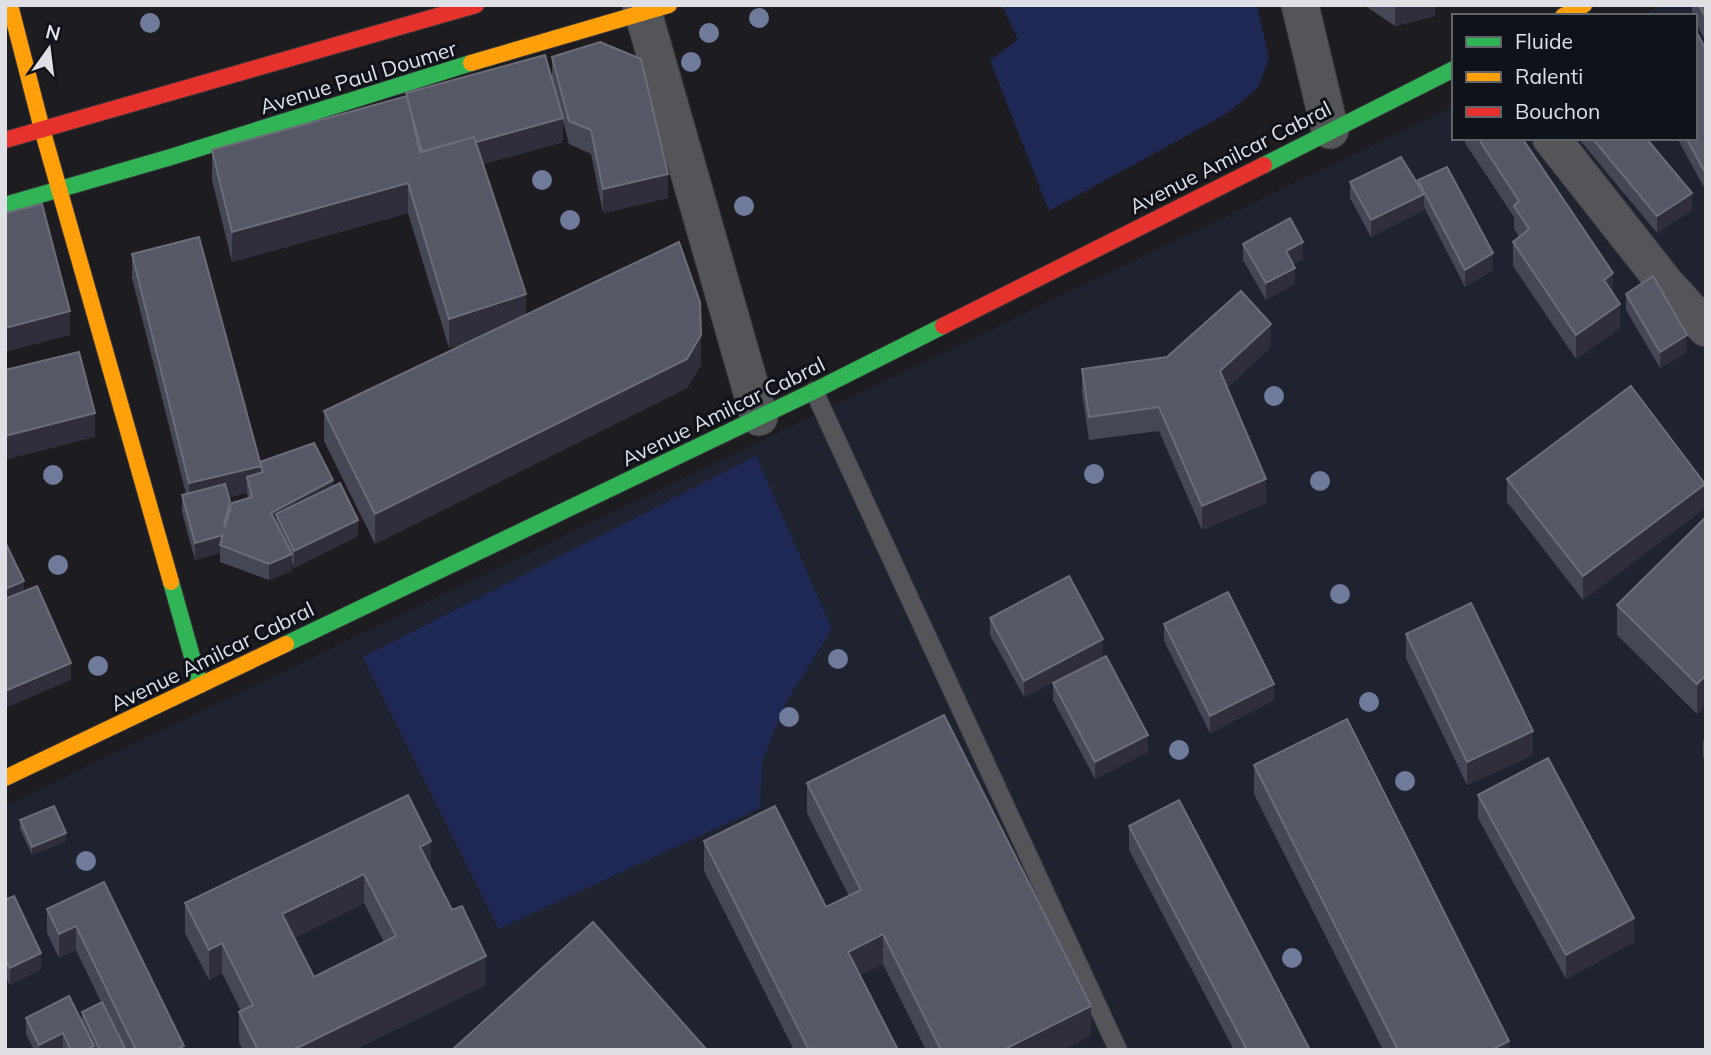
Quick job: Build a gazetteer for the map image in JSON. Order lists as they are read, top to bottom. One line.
{"streets":{"main road":["Avenue Paul Doumer","Avenue Amilcar Cabral"]},"legend":["Fluide","Ralenti","Bouchon"],"north":"top"}
